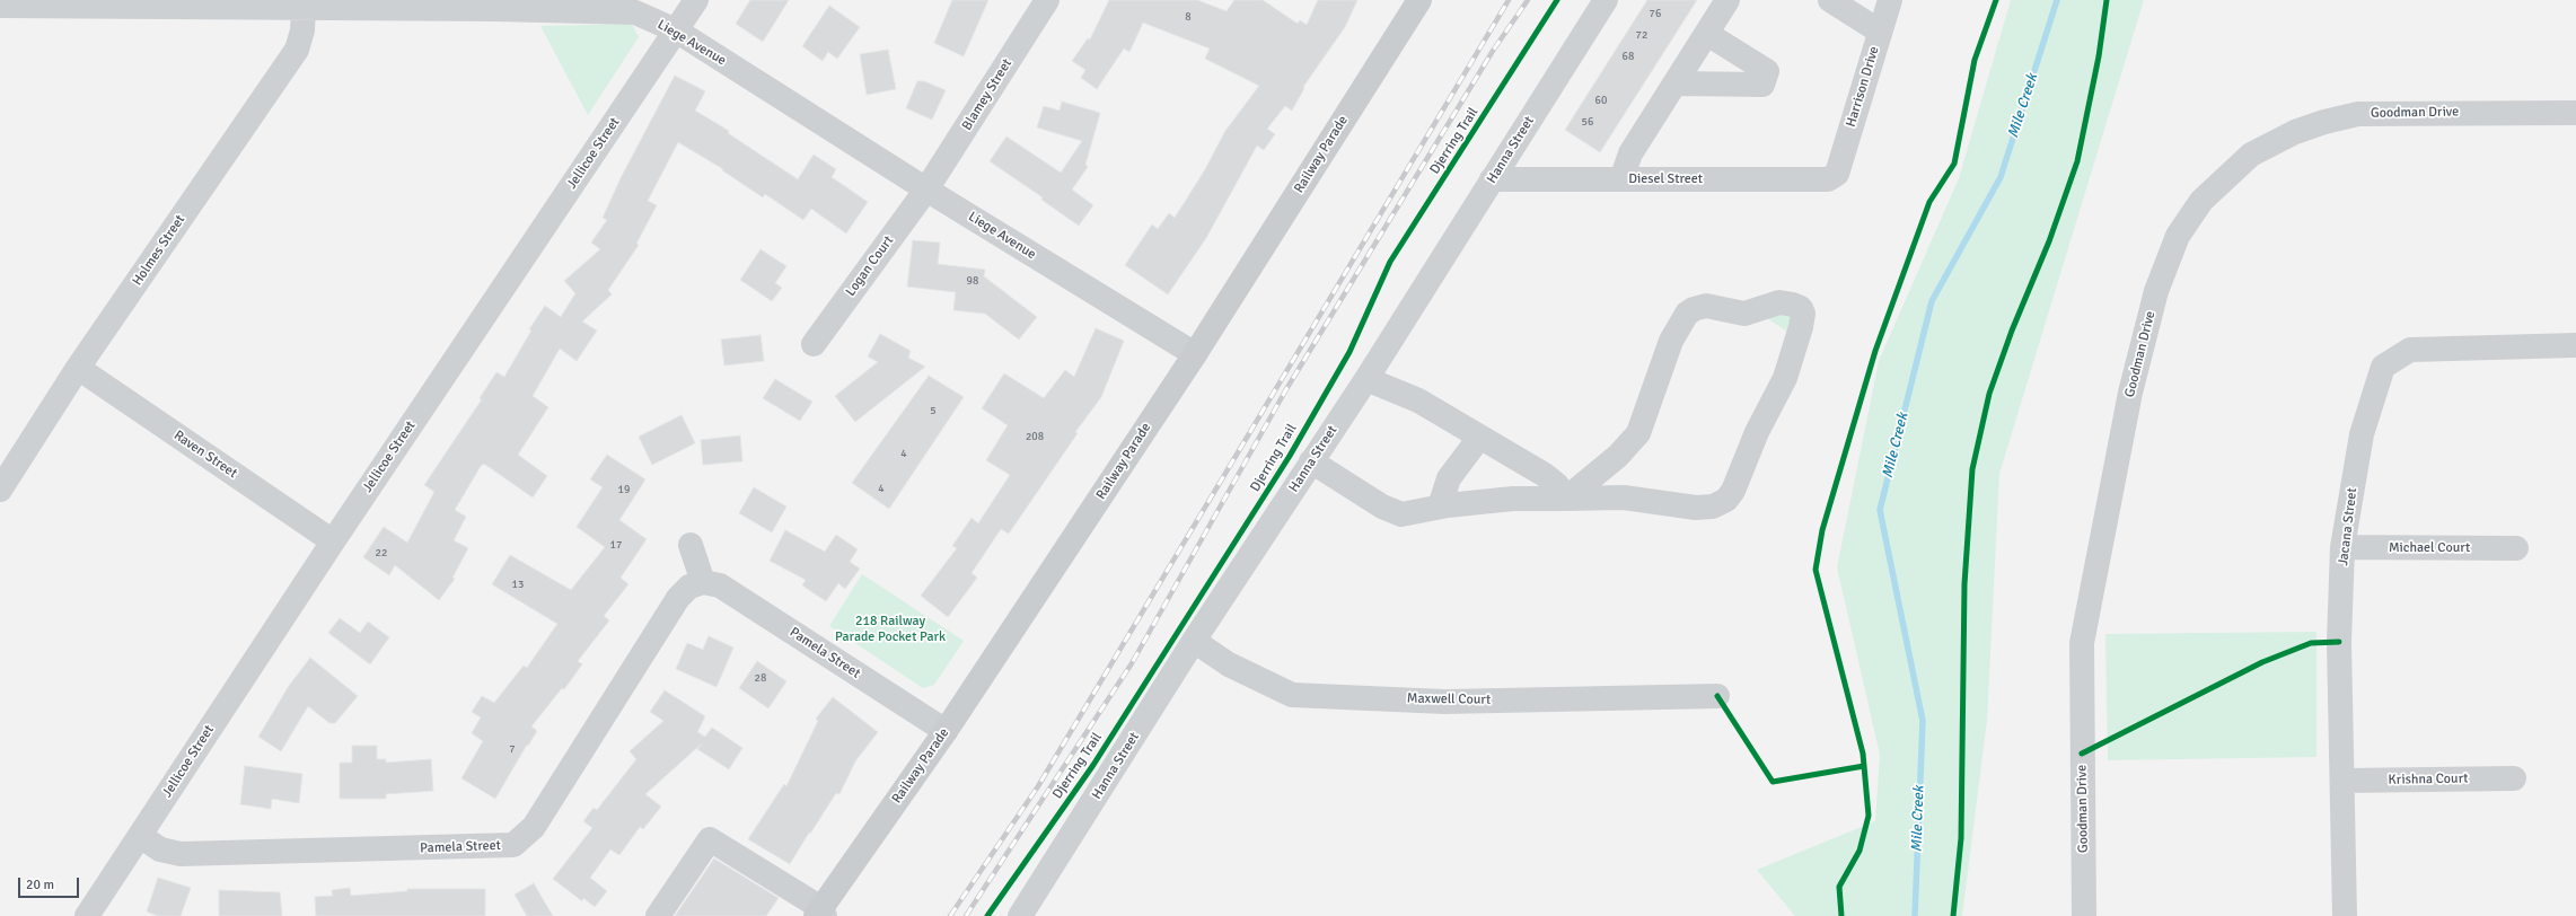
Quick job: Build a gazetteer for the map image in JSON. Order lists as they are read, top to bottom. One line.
{"streets":{"main road":["Railway Parade"],"street":["Liege Avenue","Harrison Drive","Blamey Street","Goodman Drive","Hanna Street","Jellicoe Street","Diesel Street","Holmes Street","Logan Court","Raven Street","Jacana Street","Michael Court","Pamela Street","Maxwell Court","Krishna Court"],"cycle path":["Djerring Trail"]},"crossings":[["Liege Avenue","Blamey Street"],["Liege Avenue","Jellicoe Street"],["Liege Avenue","Railway Parade"],["Liege Avenue","Holmes Street"],["Liege Avenue","Logan Court"],["Harrison Drive","Diesel Street"],["Blamey Street","Logan Court"],["Hanna Street","Diesel Street"],["Hanna Street","Maxwell Court"],["Jellicoe Street","Raven Street"],["Jellicoe Street","Pamela Street"],["Railway Parade","Pamela Street"],["Holmes Street","Raven Street"],["Jacana Street","Michael Court"],["Jacana Street","Krishna Court"]],"water":["Mile Creek"],"parks":["218 Railway Parade Pocket Park"],"house_numbers":["76","8","72","68","60","56","98","5","208","4","4","19","17","22","13","28","7"],"scale_bar":"20 m"}
